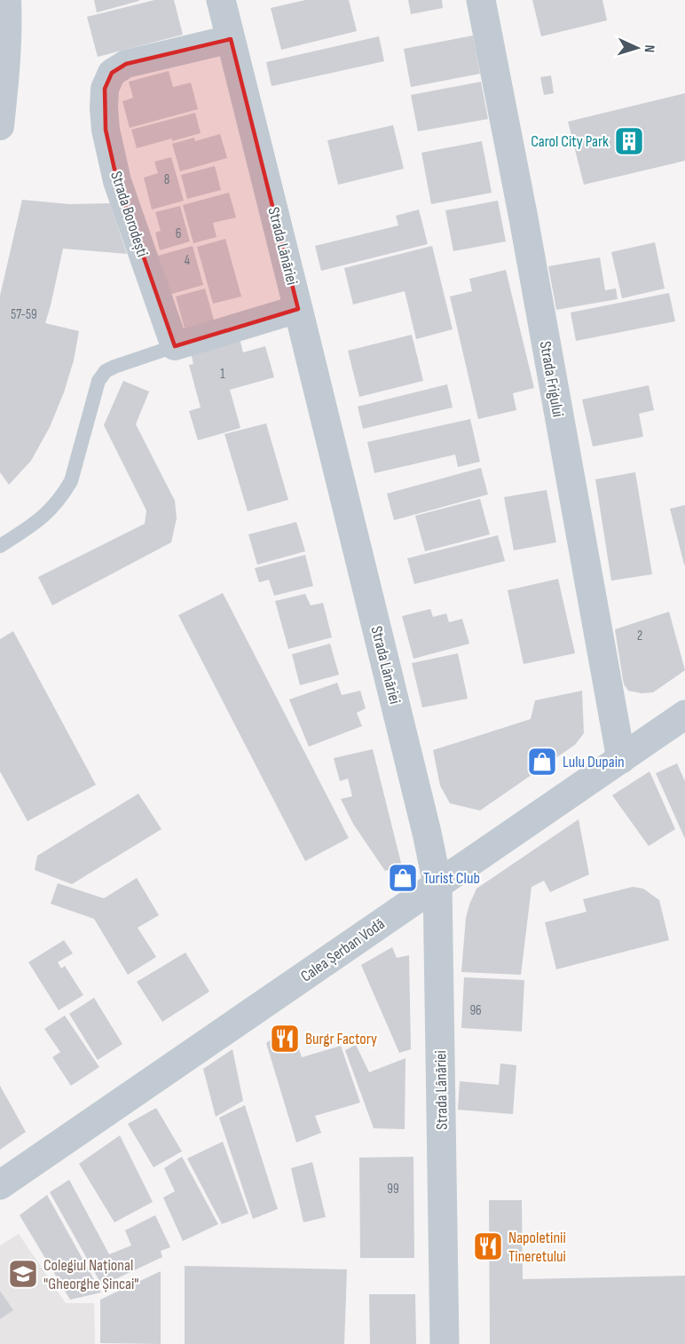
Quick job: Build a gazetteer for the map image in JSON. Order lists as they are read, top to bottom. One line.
{"streets":{"street":["Strada Borodești","Strada Lânăriei","Strada Frigului","Calea Șerban Vodă"]},"crossings":[["Strada Borodești","Strada Lânăriei"],["Strada Lânăriei","Calea Șerban Vodă"],["Strada Frigului","Calea Șerban Vodă"]],"places":{"building":["Carol City Park"],"shop":["Lulu Dupain","Turist Club"],"restaurant":["Burgr Factory","Napoletinii Tineretului"],"school or university":["Colegiul Național \"Gheorghe Șincai\""]},"house_numbers":["8","6","4","57-59","1","2","96","99"],"north":"right"}
